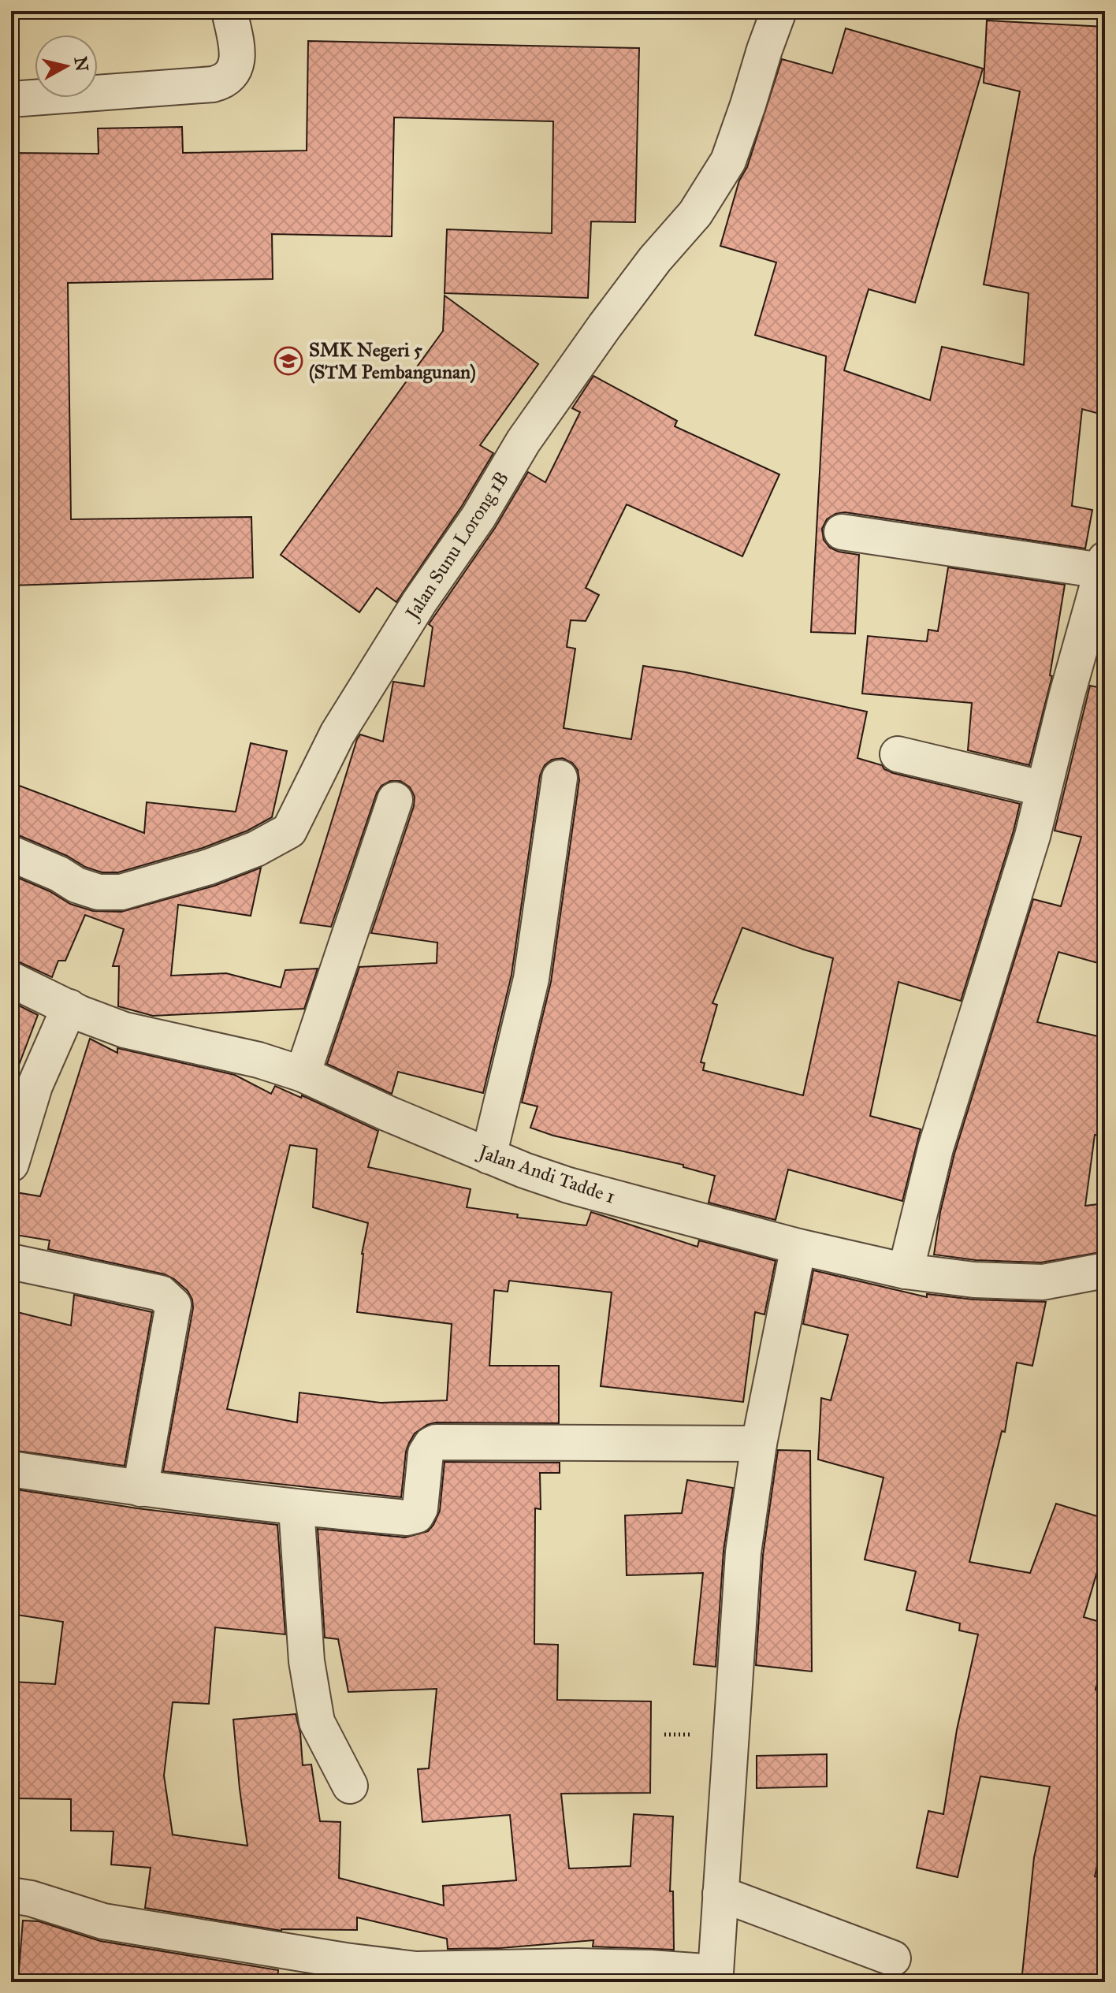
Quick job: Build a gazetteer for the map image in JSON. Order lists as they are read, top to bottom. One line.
{"streets":{"street":["Jalan Sunu Lorong 1B","Jalan Andi Tadde 1"]},"places":{"school or university":["SMK Negeri 5 (STM Pembangunan)"]},"north":"right"}
